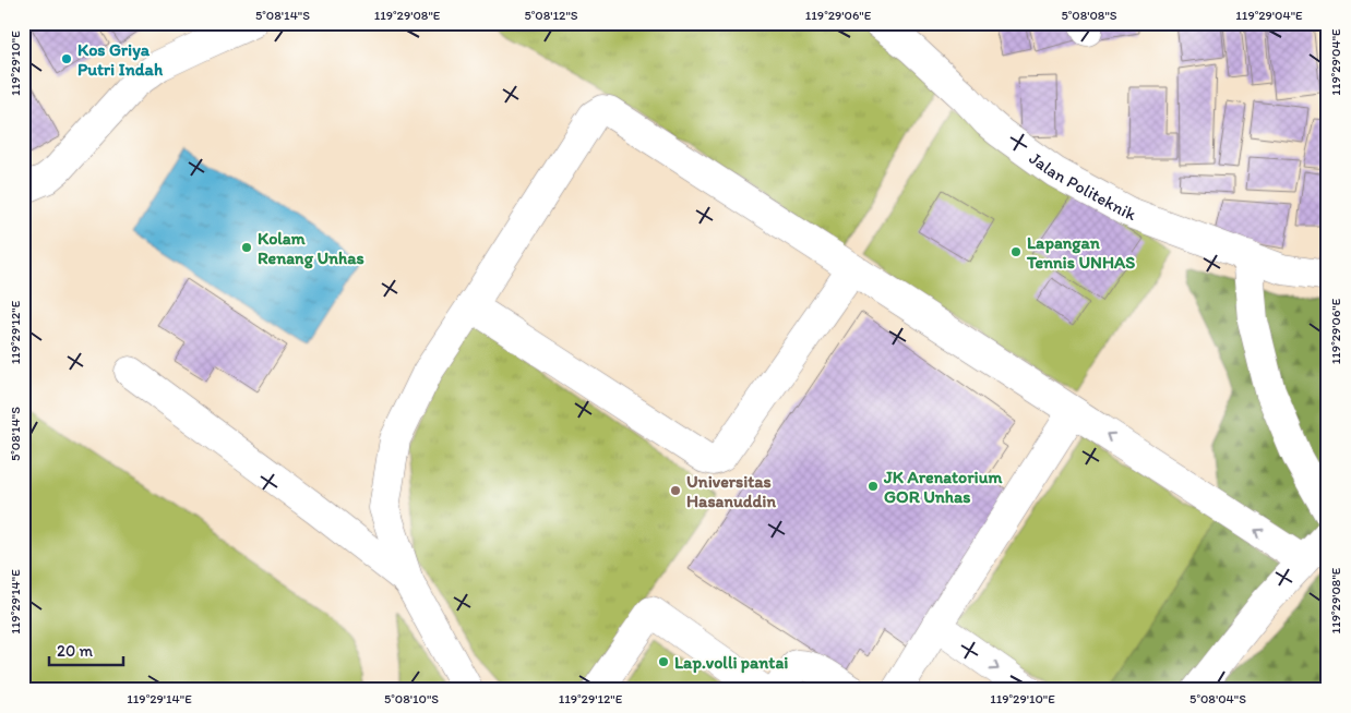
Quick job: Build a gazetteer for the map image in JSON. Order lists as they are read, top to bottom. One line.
{"streets":{"street":["Jalan Politeknik"]},"places":["Kos Griya Putri Indah","Kolam Renang Unhas","Lapangan Tennis UNHAS","JK Arenatorium GOR Unhas","Universitas Hasanuddin","Lap.volli pantai"],"scale_bar":"20 m","coordinates":["5°08'14\"S","119°29'08\"E","5°08'12\"S","119°29'06\"E","5°08'08\"S","119°29'04\"E","119°29'10\"E","119°29'12\"E","119°29'14\"E","5°08'10\"S","5°08'04\"S"]}
